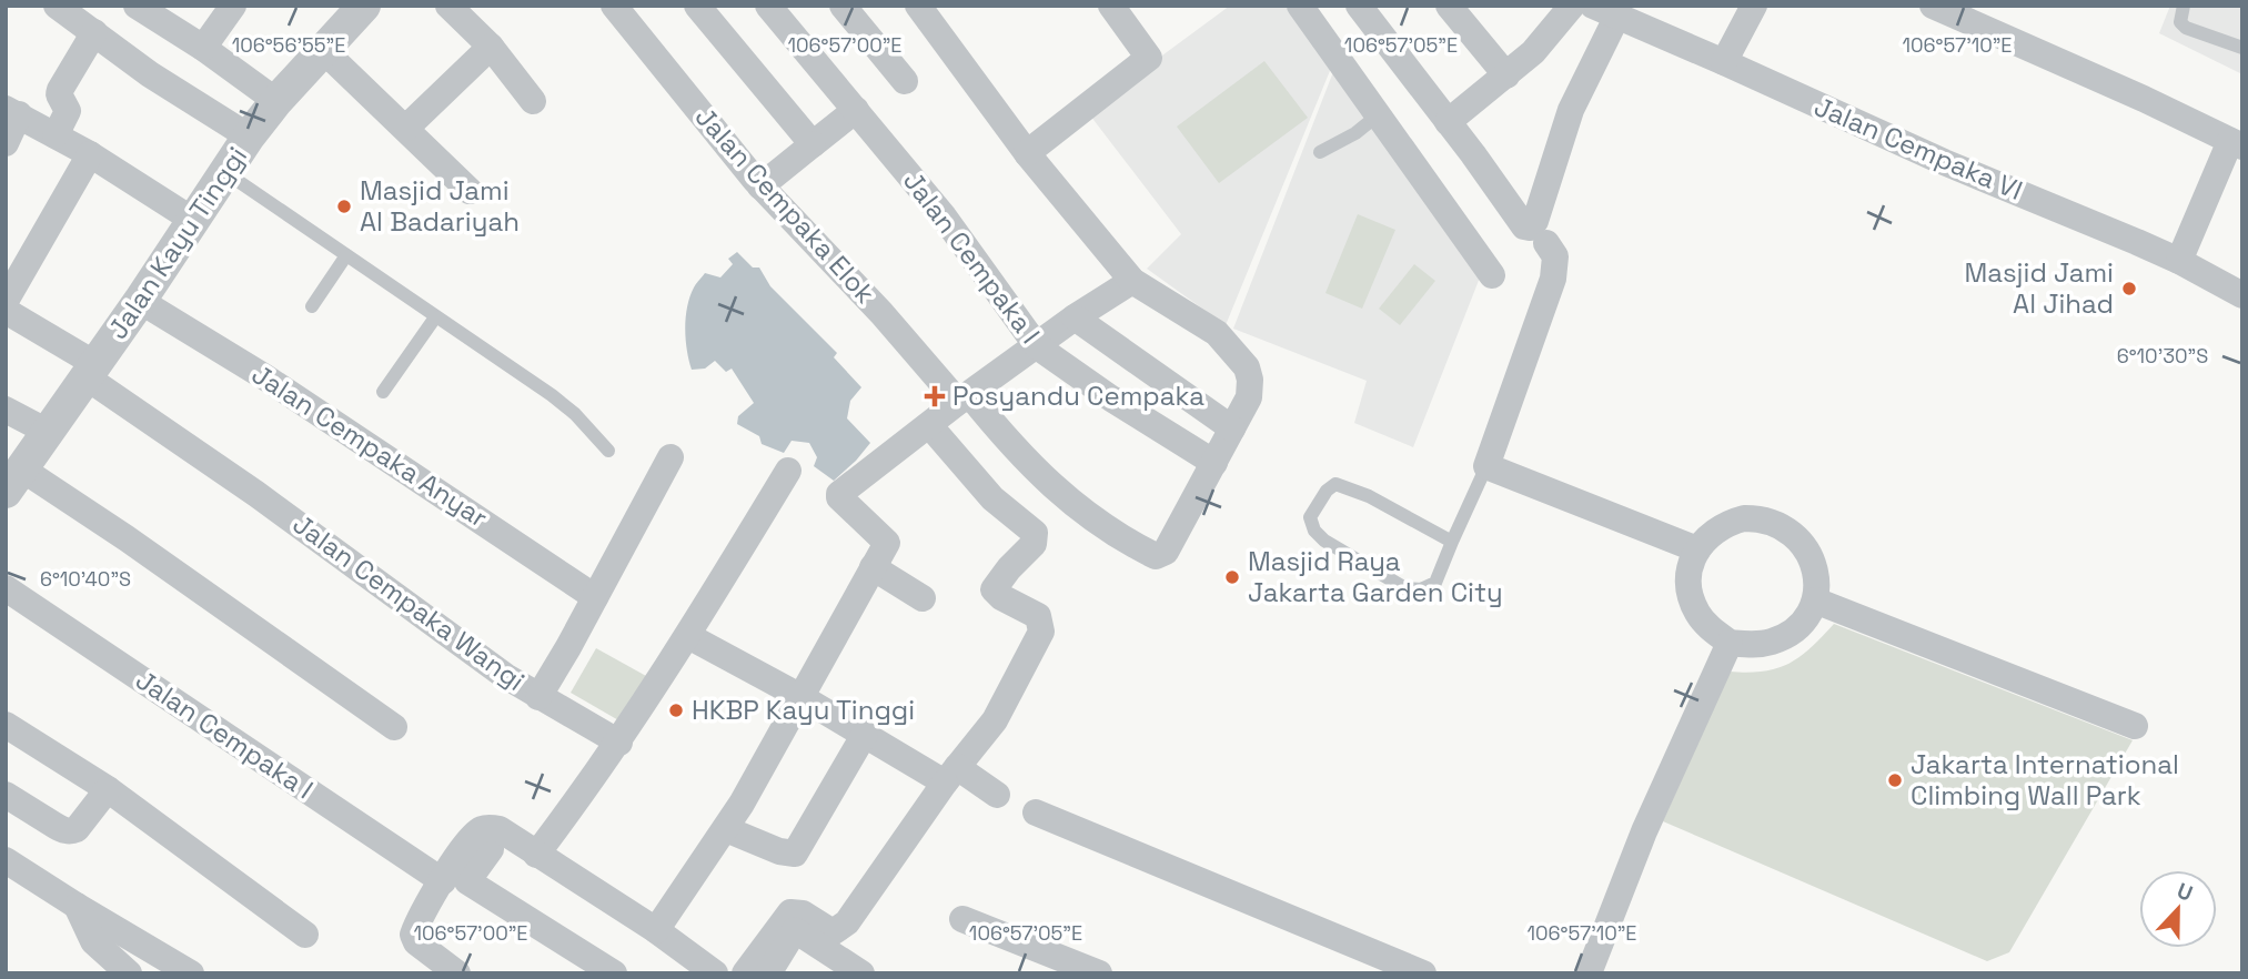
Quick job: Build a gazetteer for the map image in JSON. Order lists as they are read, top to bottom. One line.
{"streets":{"street":["Jalan Cempaka VI","Jalan Cempaka Elok","Jalan Kayu Tinggi","Jalan Cempaka I","Jalan Cempaka Anyar","Jalan Cempaka Wangi"]},"crossings":[["Jalan Cempaka Elok","Jalan Cempaka I"],["Jalan Kayu Tinggi","Jalan Cempaka Anyar"],["Jalan Kayu Tinggi","Jalan Cempaka Wangi"]],"places":{"other":["Masjid Jami Al Badariyah","Masjid Jami Al Jihad","Masjid Raya Jakarta Garden City","HKBP Kayu Tinggi","Jakarta International Climbing Wall Park"],"health":["Posyandu Cempaka"]},"north":"top","coordinates":["106°57'00\"E","106°57'05\"E","106°57'10\"E","106°56'55\"E","6°10'30\"S","6°10'40\"S"]}
